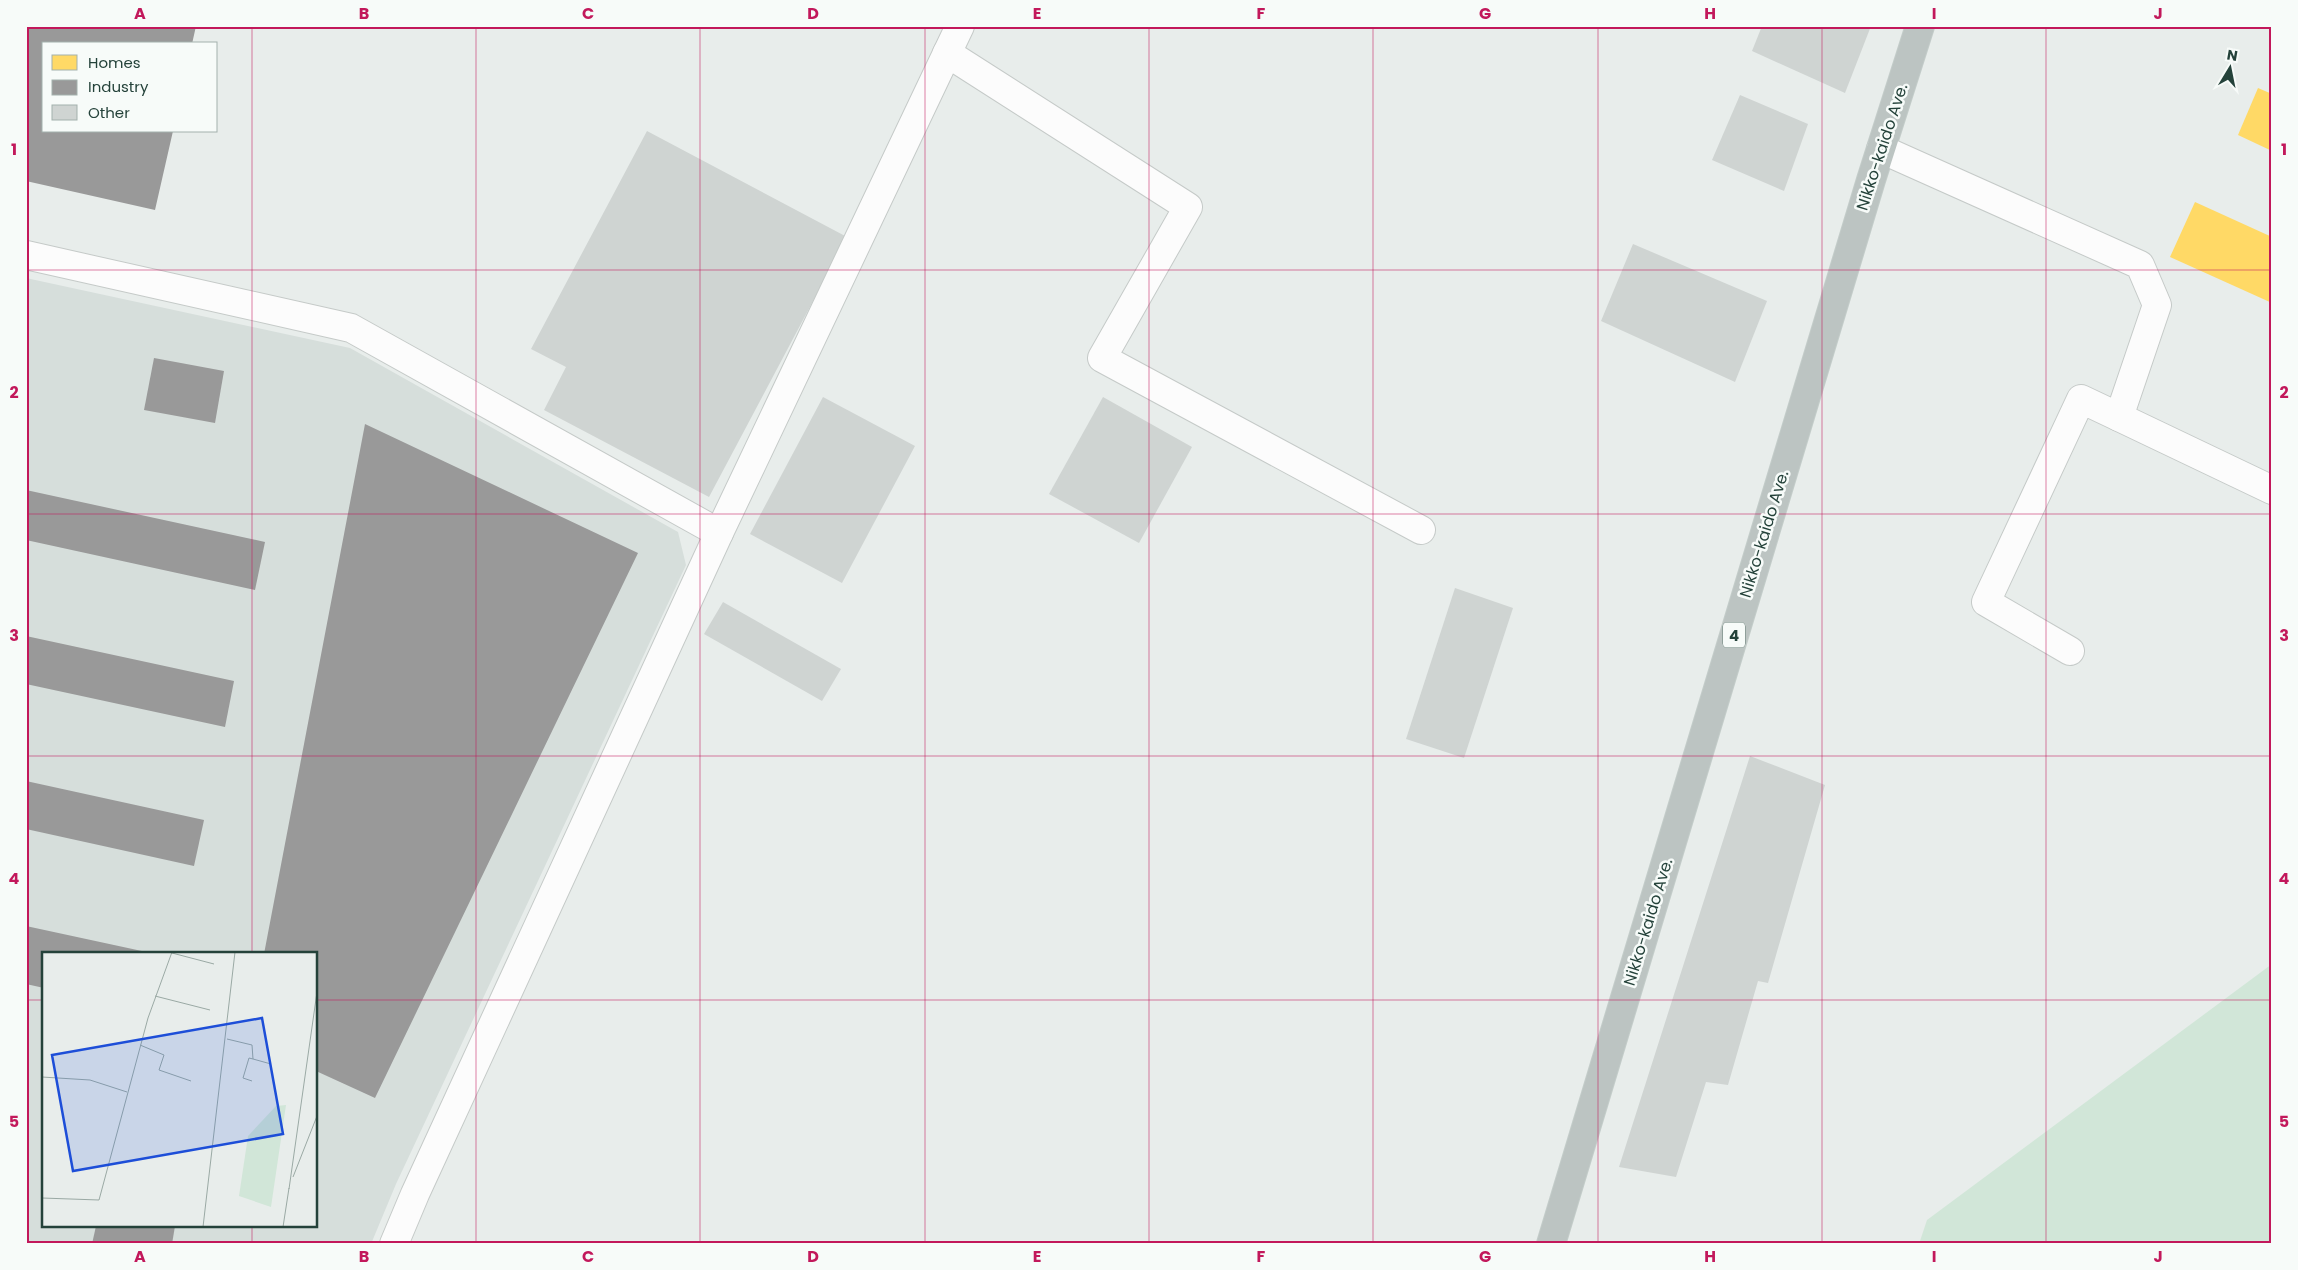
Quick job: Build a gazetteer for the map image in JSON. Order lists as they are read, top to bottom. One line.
{"streets":{"highway":["Nikko-kaido Ave.","4"]},"legend":["Homes","Industry","Other"],"north":"top","grid":{"columns":["A","B","C","D","E","F","G","H","I","J"],"rows":["1","2","3","4","5"]}}
